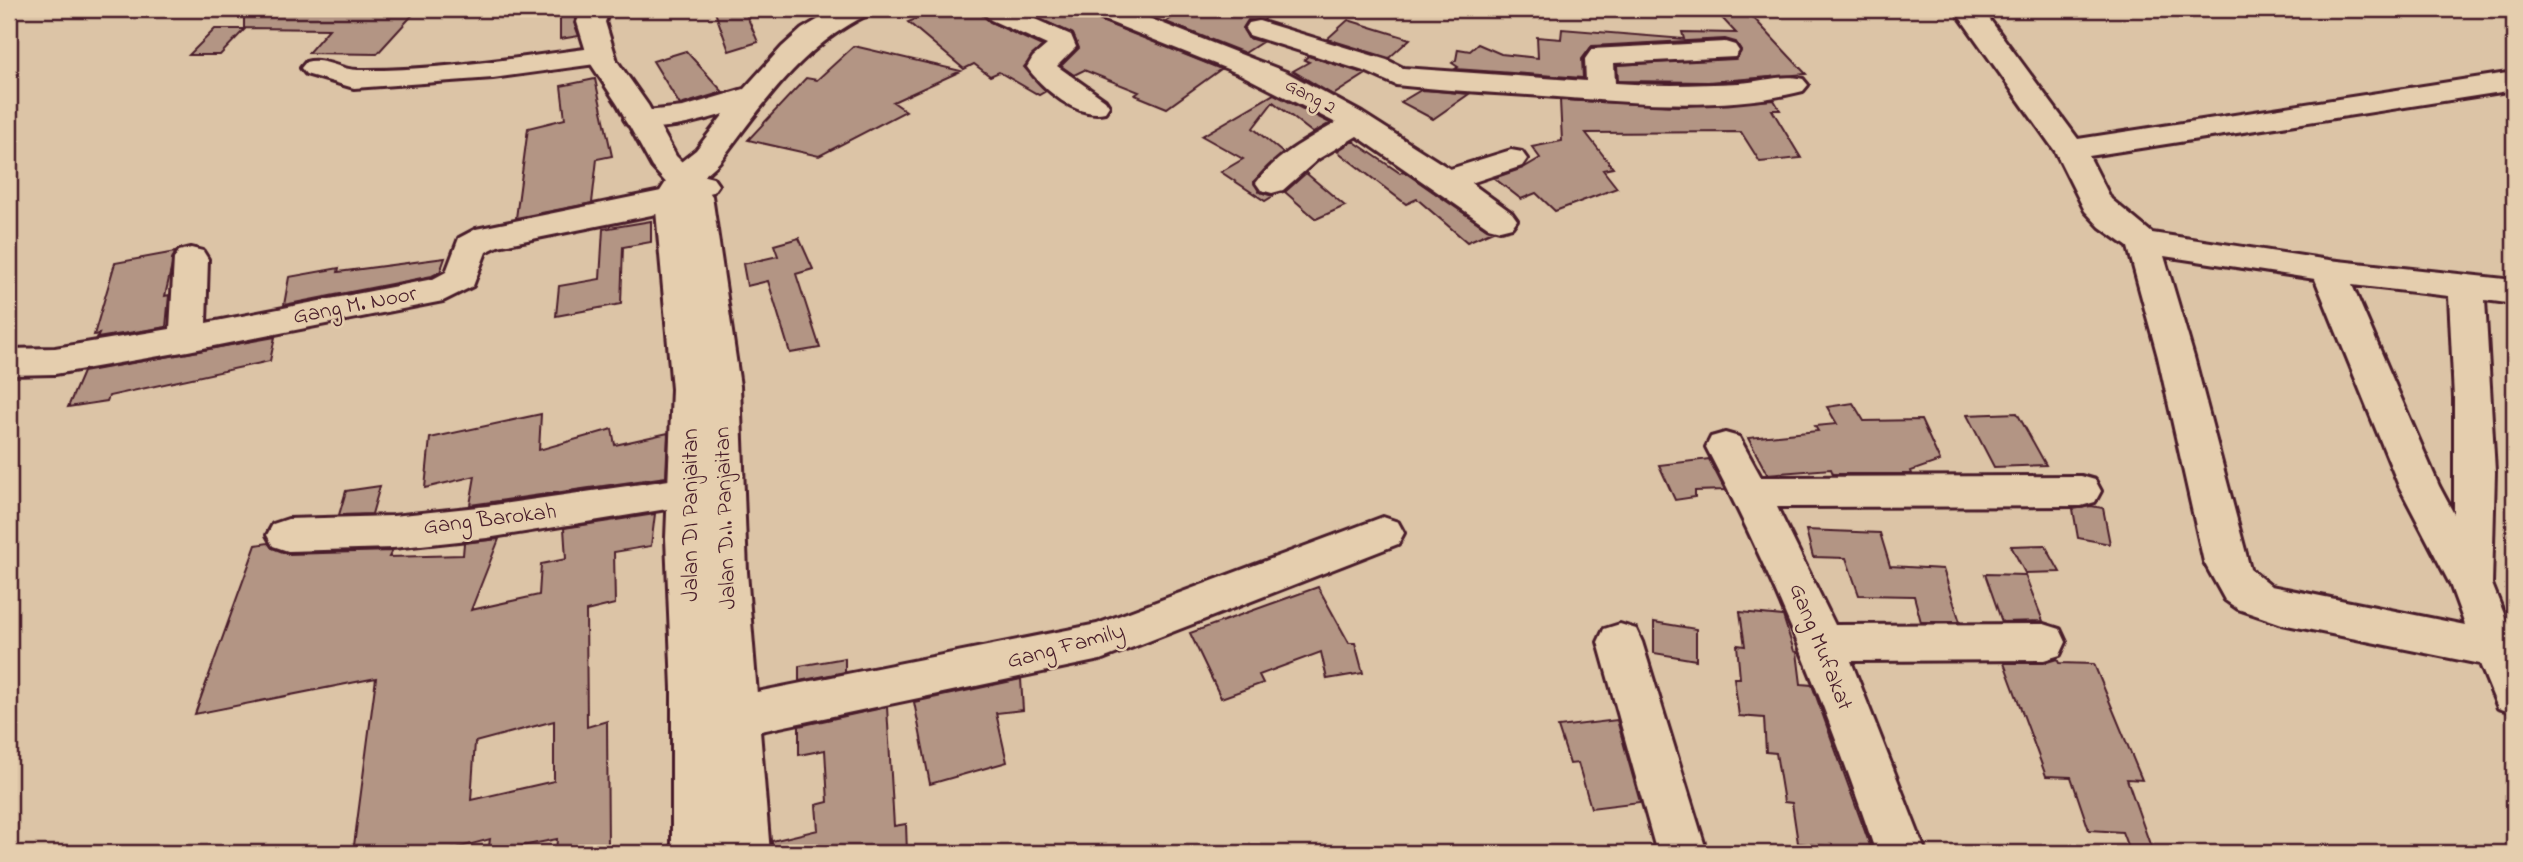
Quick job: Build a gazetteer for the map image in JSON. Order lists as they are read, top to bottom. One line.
{"streets":{"main road":["Gang 2","Gang M. Noor","Jalan DI Panjaitan","Jalan D.I. Panjaitan","Gang Barokah","Gang Family","Gang Mufakat"]},"crossings":[["Gang M. Noor","Jalan DI Panjaitan"],["Gang M. Noor","Jalan D.I. Panjaitan"],["Jalan DI Panjaitan","Jalan D.I. Panjaitan"],["Jalan DI Panjaitan","Gang Barokah"],["Jalan D.I. Panjaitan","Gang Family"]]}
